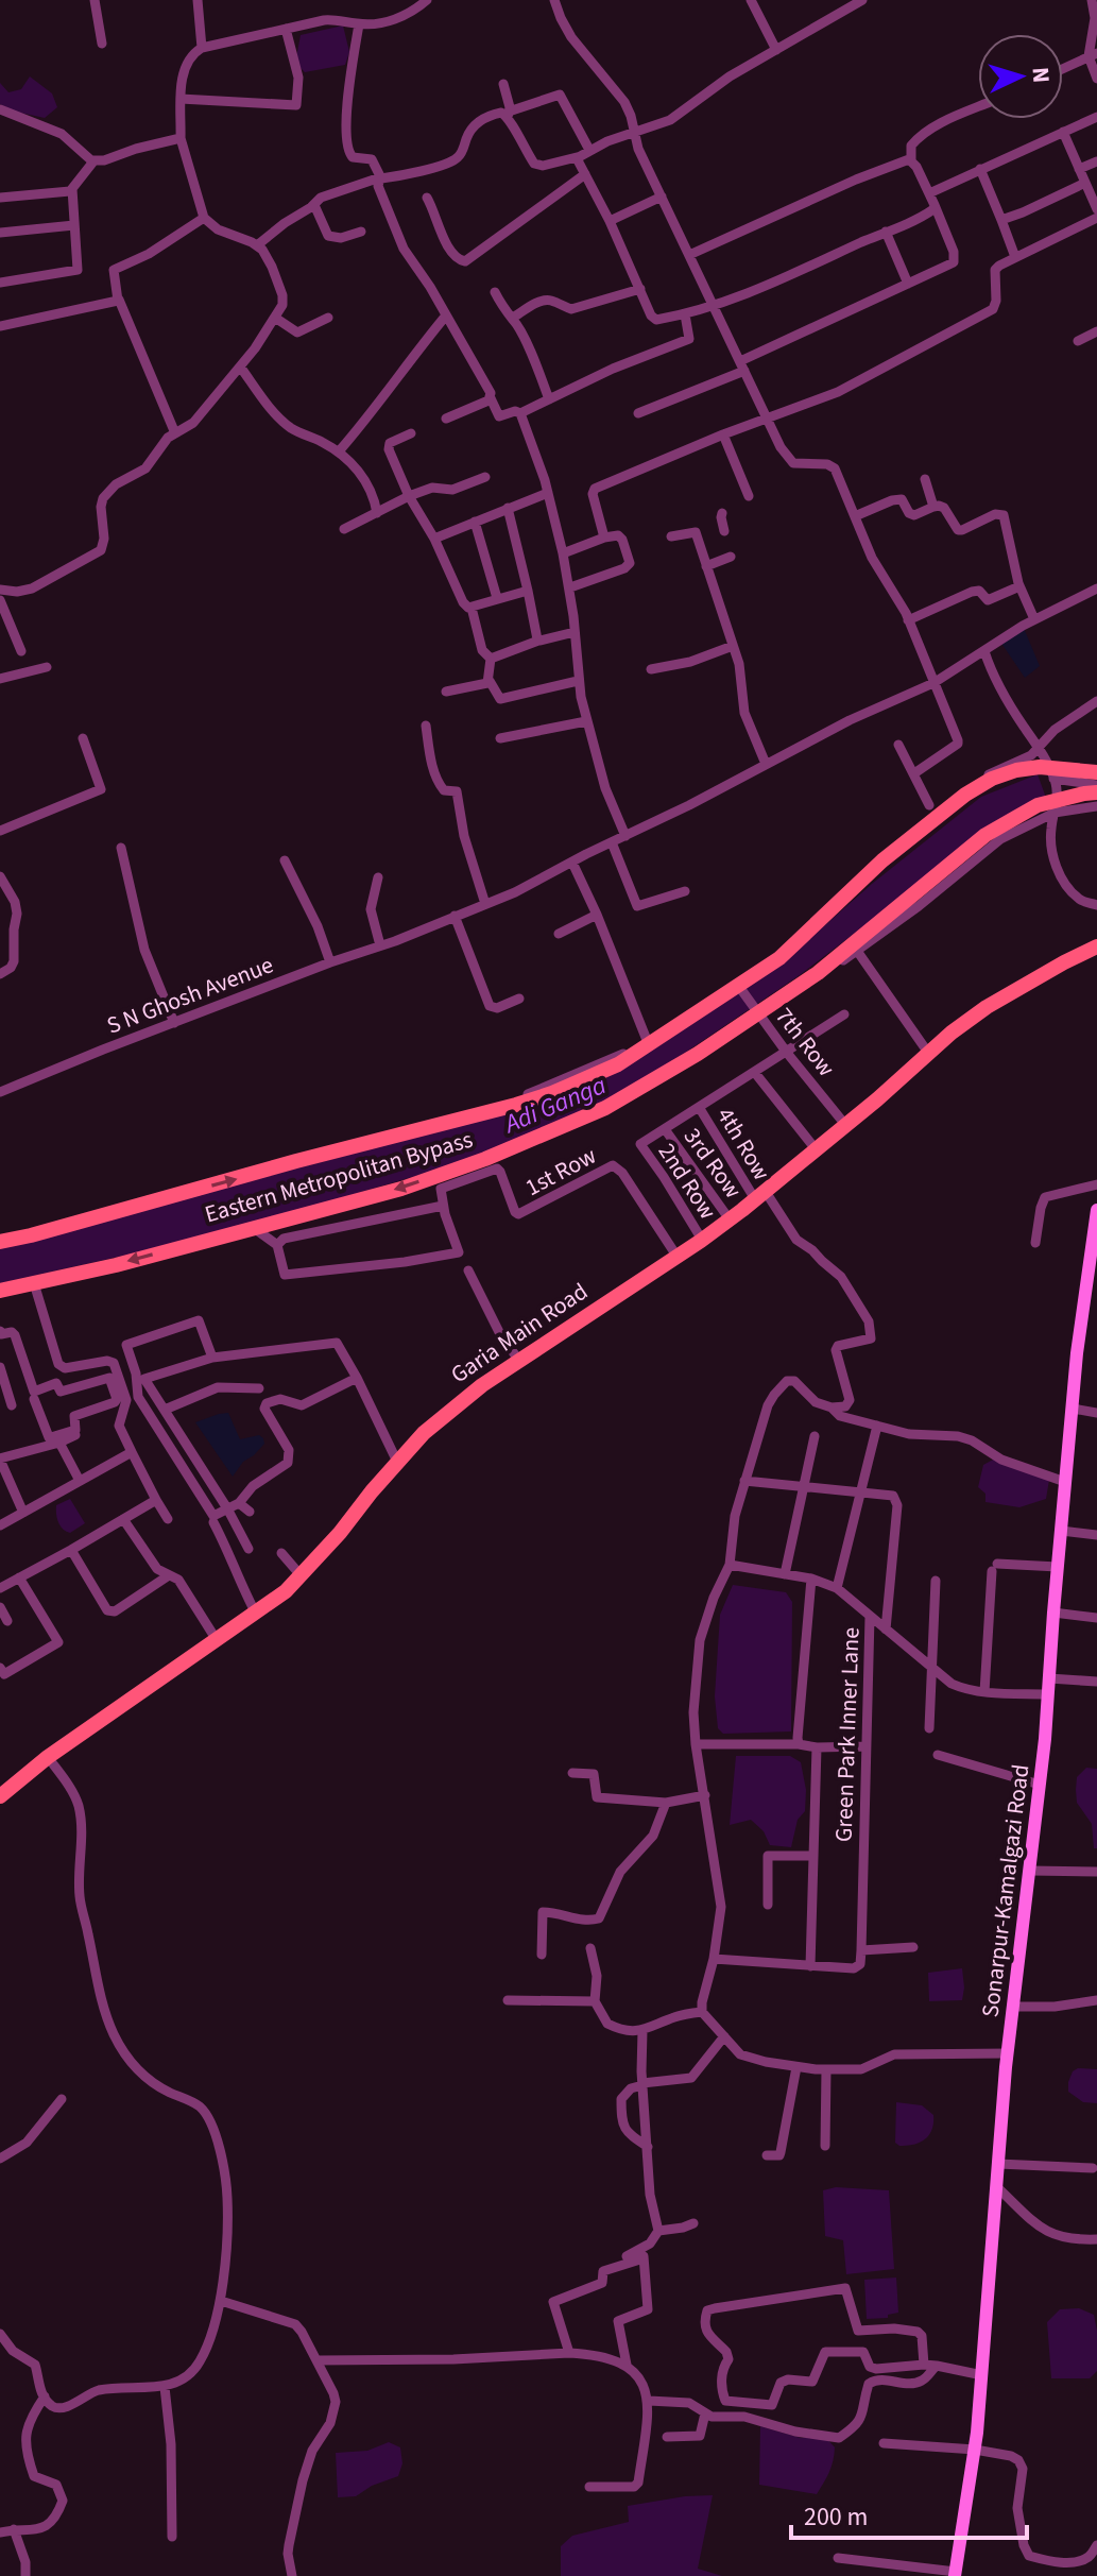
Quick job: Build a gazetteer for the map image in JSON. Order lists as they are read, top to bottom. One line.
{"streets":{"main road":["Eastern Metropolitan Bypass","Garia Main Road","Sonarpur-Kamalgazi Road"],"street":["S N Ghosh Avenue","7th Row","4th Row","3rd Row","1st Row","2nd Row","Green Park Inner Lane"]},"crossings":[["7th Row","Garia Main Road"],["4th Row","Garia Main Road"],["3rd Row","2nd Row"],["3rd Row","Garia Main Road"],["1st Row","Garia Main Road"],["2nd Row","Garia Main Road"],["Green Park Inner Lane","Sonarpur-Kamalgazi Road"]],"water":["Adi Ganga"],"scale_bar":"200 m","north":"right"}
